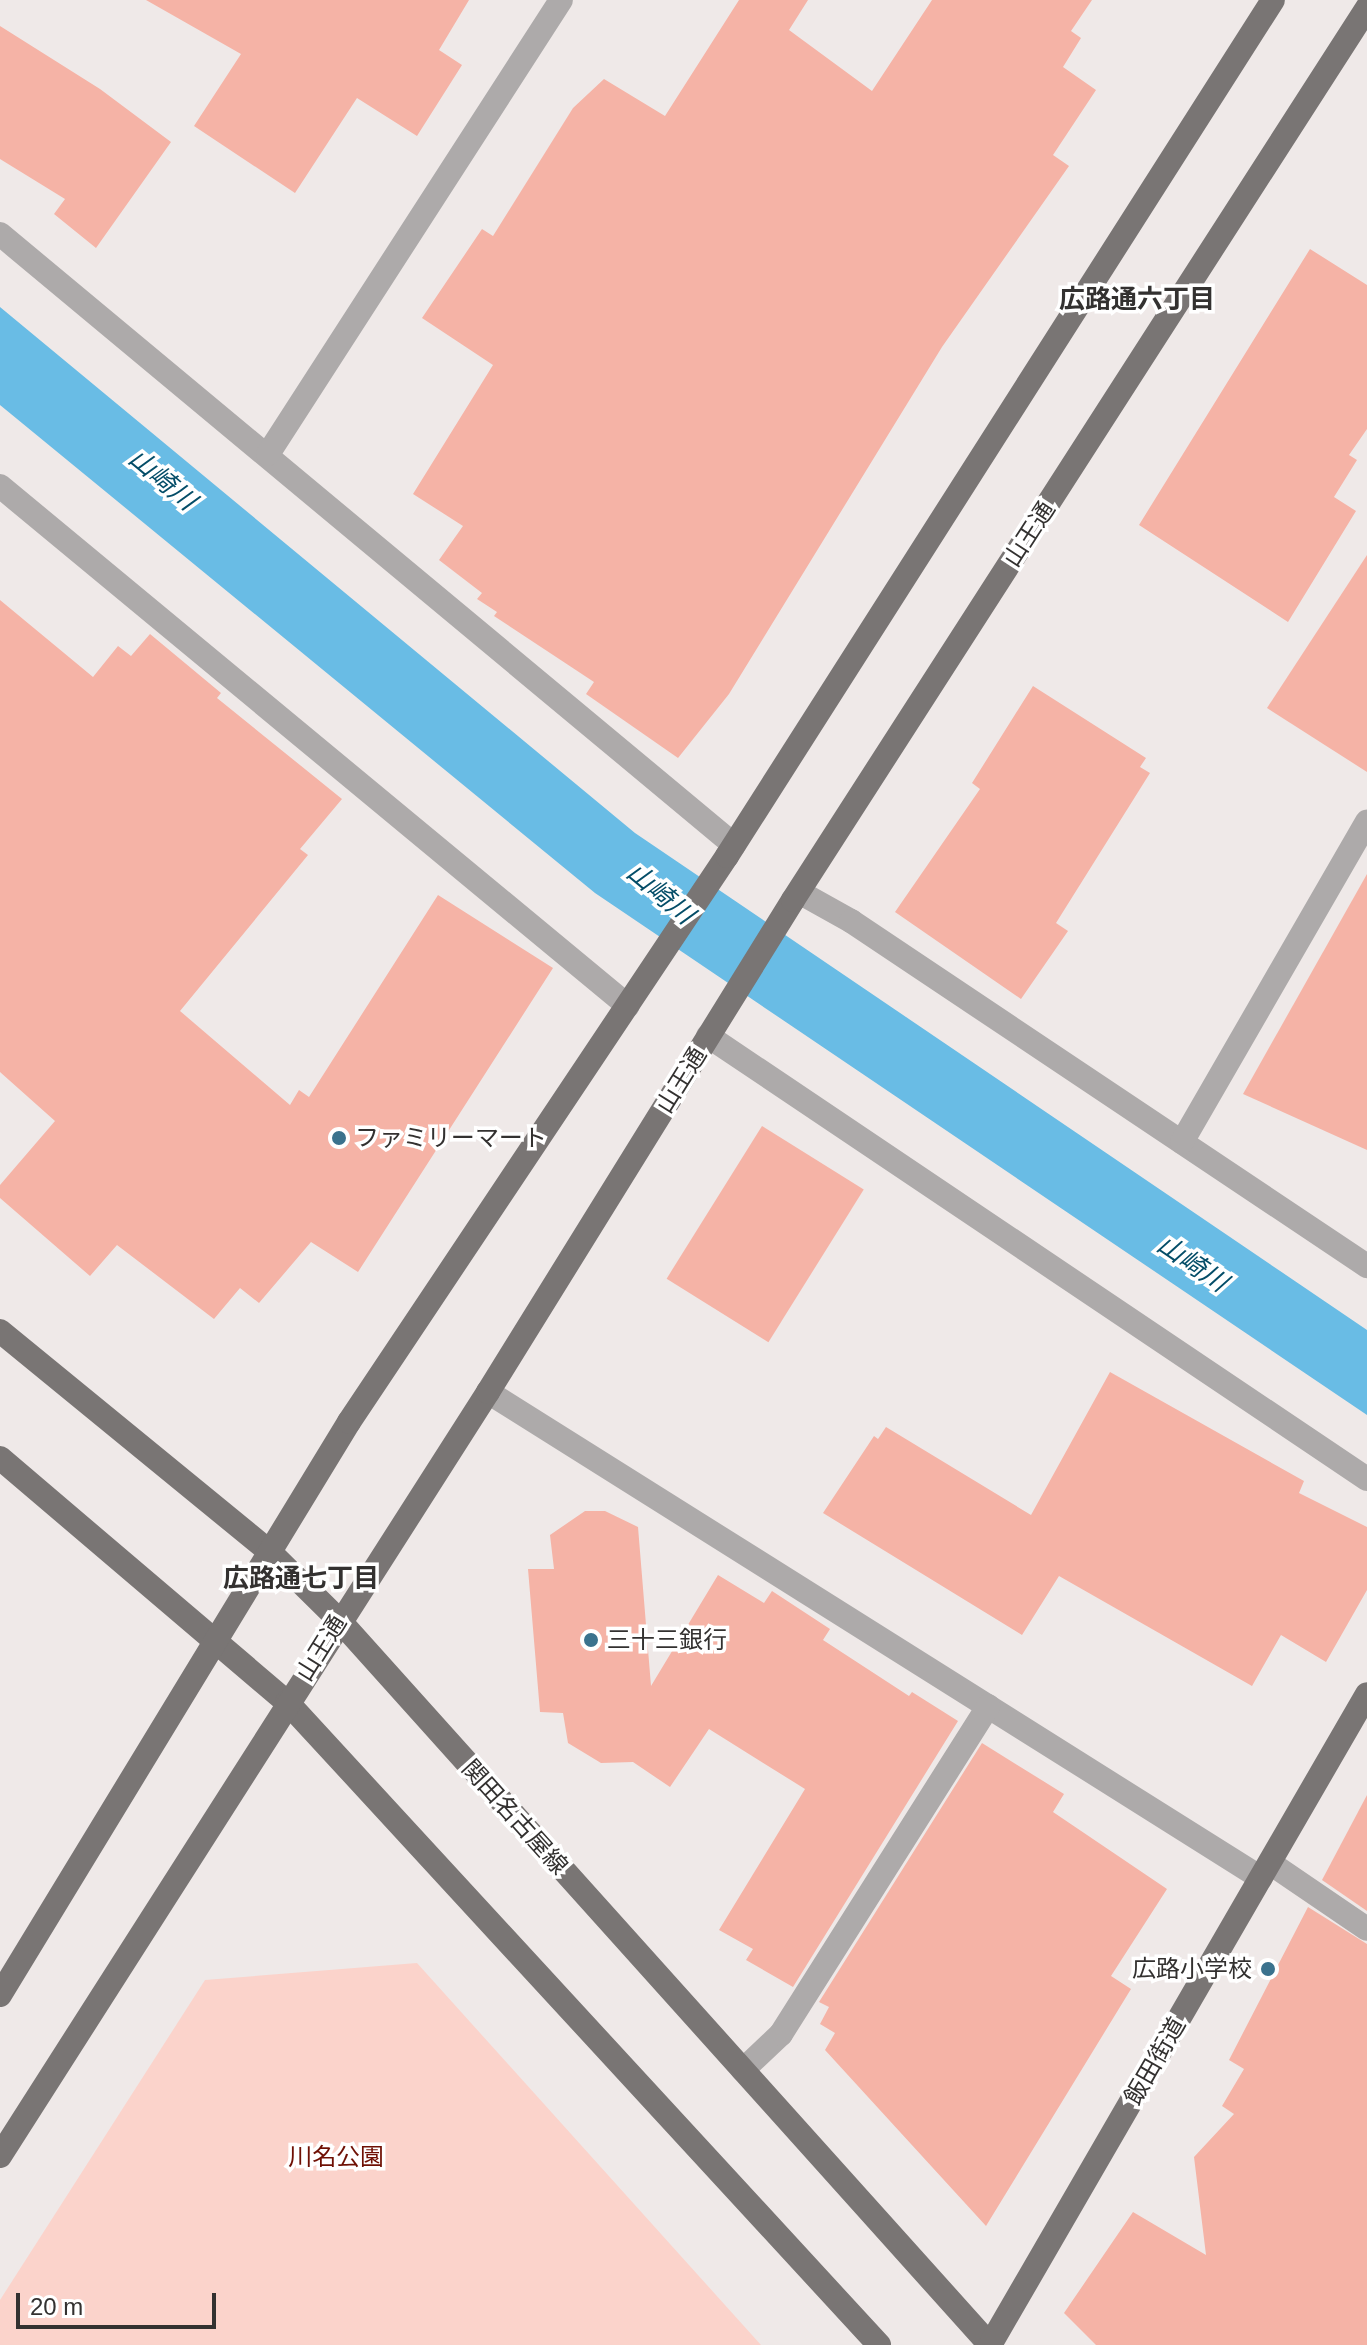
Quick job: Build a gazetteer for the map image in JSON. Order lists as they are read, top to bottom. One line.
{"streets":{"main road":["山王通","関田名古屋線","飯田街道"]},"crossings":[["山王通","関田名古屋線"],["関田名古屋線","飯田街道"]],"districts":["広路通六丁目","広路通七丁目"],"water":["山崎川"],"parks":["川名公園"],"places":["ファミリーマート","三十三銀行","広路小学校"],"scale_bar":"20 m"}
